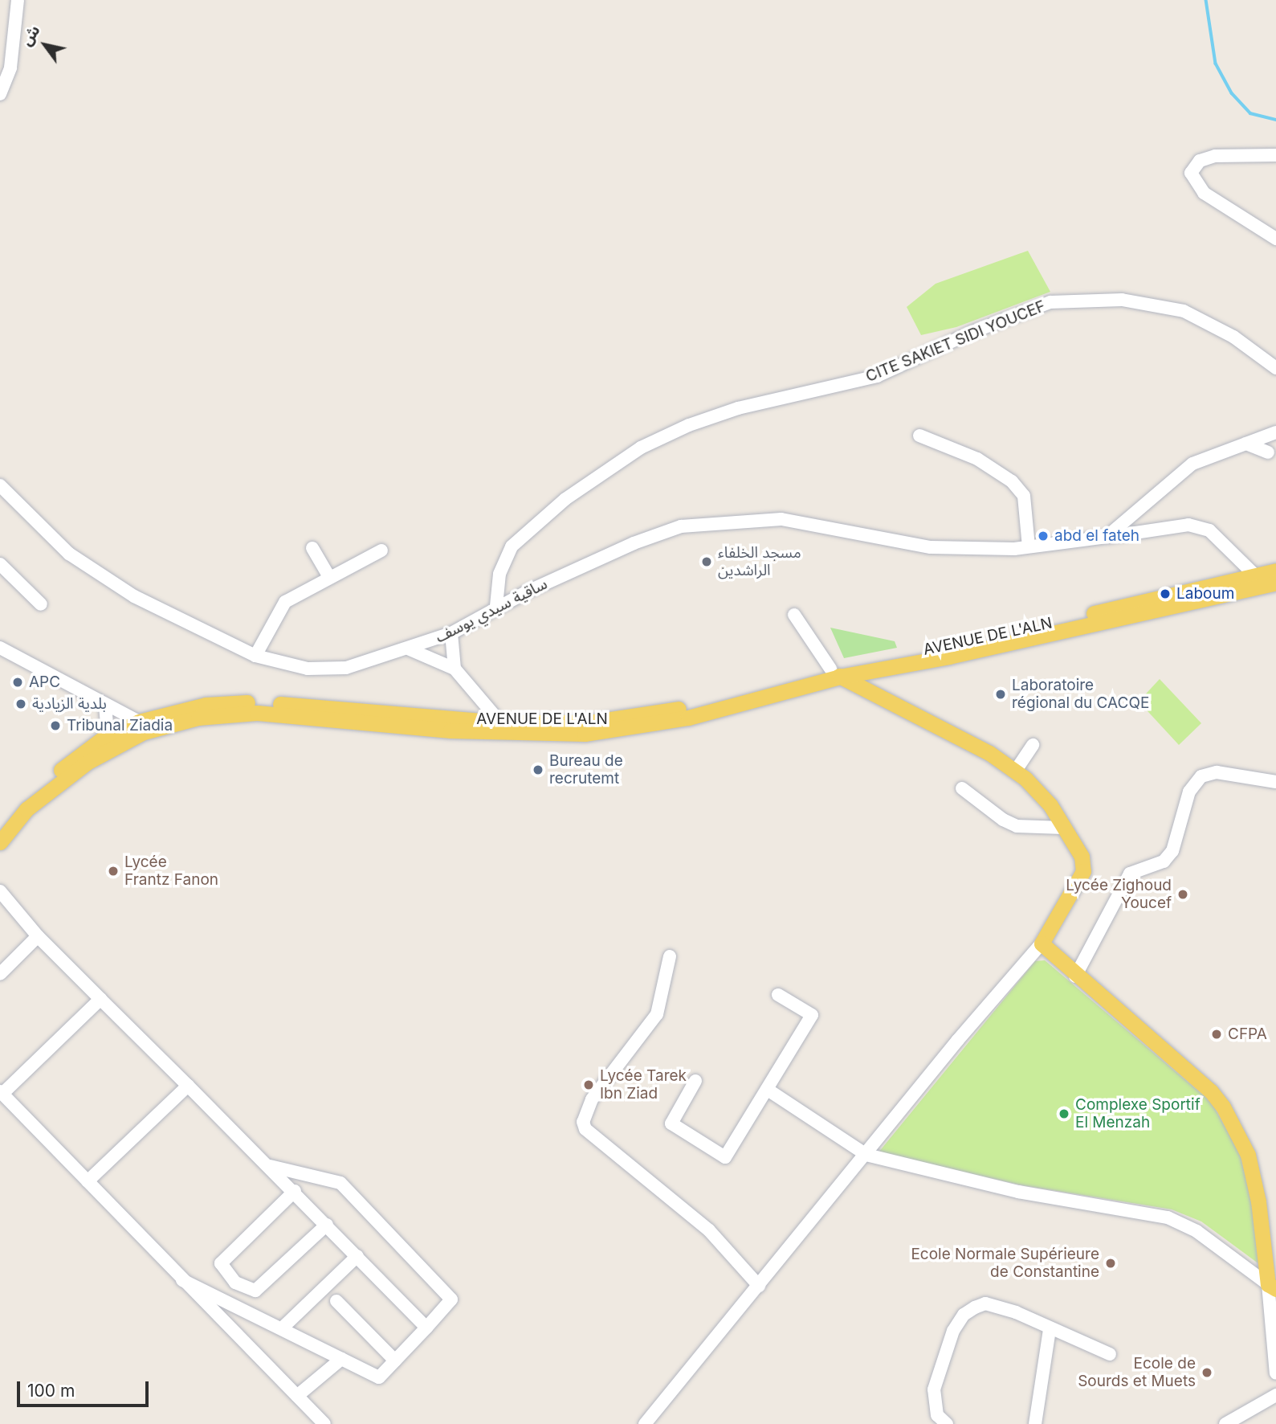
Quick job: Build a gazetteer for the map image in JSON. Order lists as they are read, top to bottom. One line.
{"streets":{"street":["CITE SAKIET SIDI YOUCEF","ساقية سيدي يوسف"]},"crossings":[["CITE SAKIET SIDI YOUCEF","ساقية سيدي يوسف"]],"places":["abd el fateh","مسجد الخلفاء الراشدين","Laboum","APC","Laboratoire régional du CACQE","بلدية الزيادية","Tribunal Ziadia","Bureau de recrutemt","Lycée Frantz Fanon","Lycée Zighoud Youcef","CFPA","Lycée Tarek Ibn Ziad","Complexe Sportif El Menzah","Ecole Normale Supérieure de Constantine","Ecole de Sourds et Muets"],"scale_bar":"100 m","north":"top left"}
